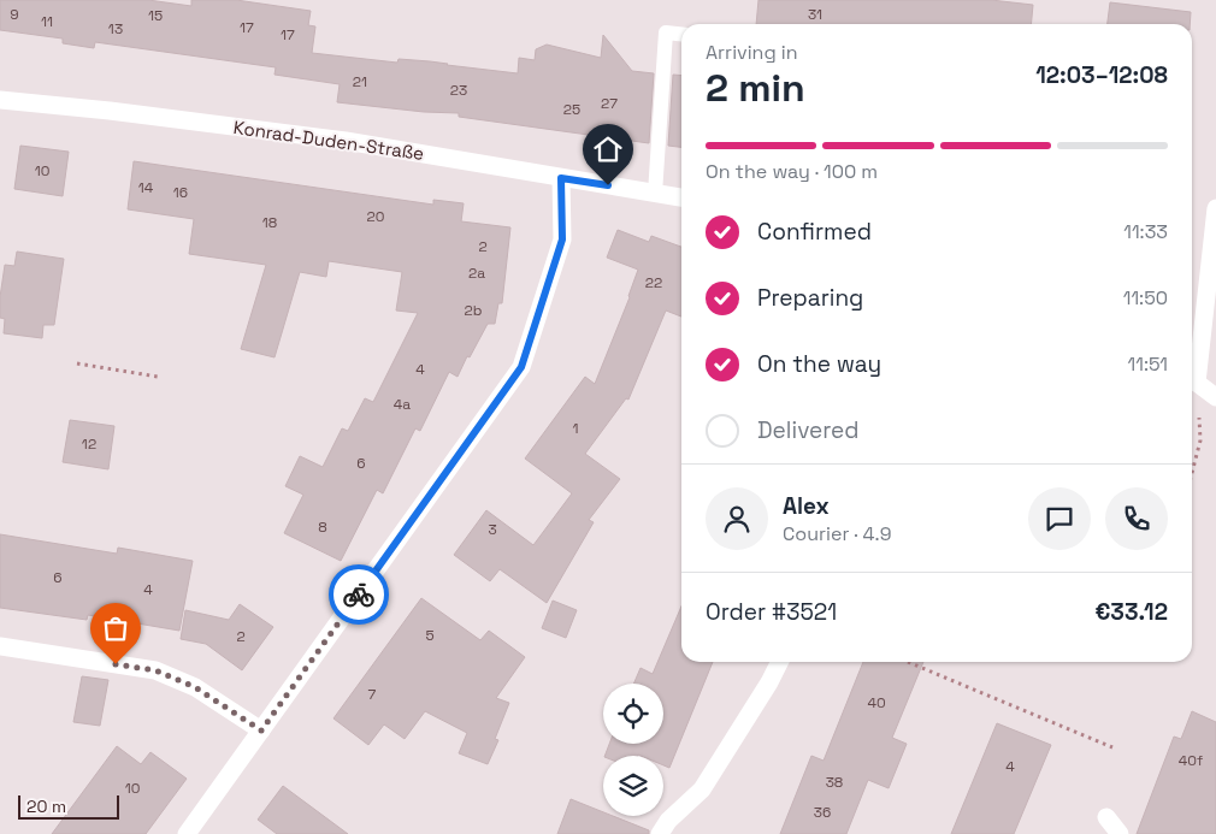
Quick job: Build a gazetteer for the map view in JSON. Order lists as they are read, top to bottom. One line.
{"streets":{"street":["Konrad-Duden-Straße"]},"house_numbers":["9","31","15","11","17","13","17","21","23","27","25","10","14","16","20","18","2","2a","22","2b","4","4a","1","12","6","8","3","6","4","5","2","7","40","40f","4","38","10","36"],"scale_bar":"20 m","page":{"heading":["2 min","Arriving in","12:03–12:08"],"panel":["Alex","Courier · 4.9","Order #3521","€33.12"],"bar":"On the way · 100 m","list":[["Confirmed","11:33"],["Preparing","11:50"],["On the way","11:51"],"Delivered"],"scale":"20 m"}}
